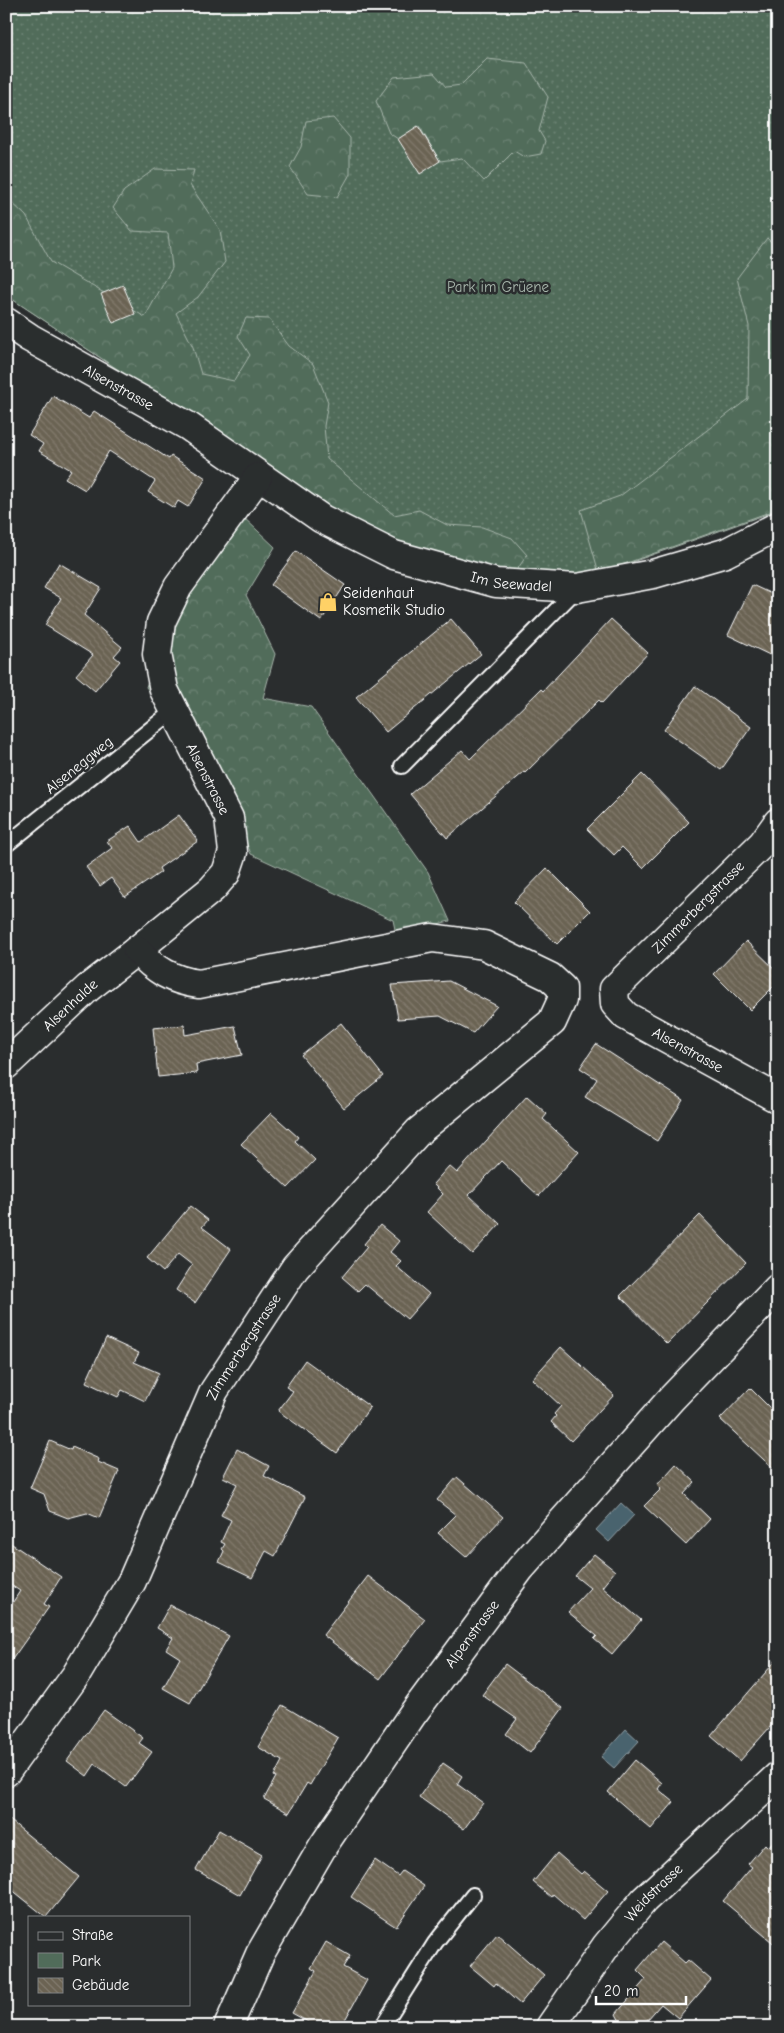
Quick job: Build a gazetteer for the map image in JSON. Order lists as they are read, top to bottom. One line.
{"streets":{"street":["Alsenstrasse","Im Seewadel","Zimmerbergstrasse","Alsenhalde","Alpenstrasse","Weidstrasse"],"lane":["Alseneggweg"]},"crossings":[["Alsenstrasse","Im Seewadel"],["Alsenstrasse","Alseneggweg"],["Alsenstrasse","Zimmerbergstrasse"],["Alsenstrasse","Alsenhalde"],["Zimmerbergstrasse","Alsenhalde"]],"parks":["Park im Grüene"],"places":{"shop":["Seidenhaut Kosmetik Studio"]},"legend":["Straße","Park","Gebäude"],"scale_bar":"20 m"}
